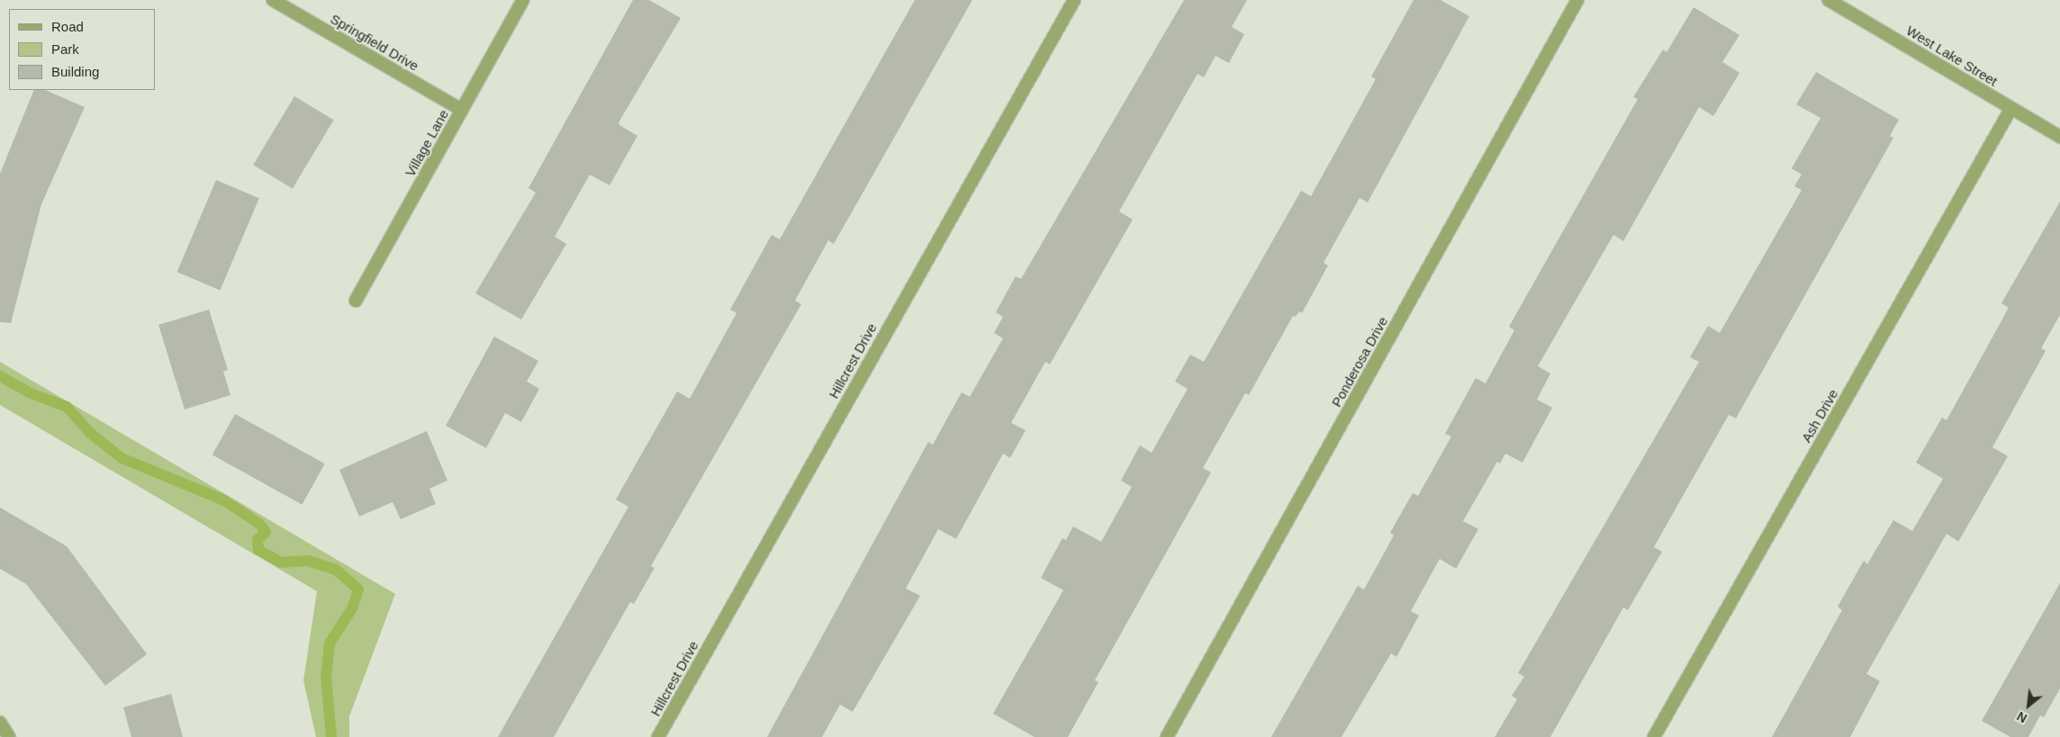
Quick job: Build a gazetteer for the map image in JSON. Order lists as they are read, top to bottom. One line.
{"streets":{"street":["Springfield Drive","West Lake Street","Village Lane","Hillcrest Drive","Ponderosa Drive","Ash Drive"]},"crossings":[["Springfield Drive","Village Lane"],["West Lake Street","Ash Drive"]],"legend":["Road","Park","Building"],"north":"bottom left"}
